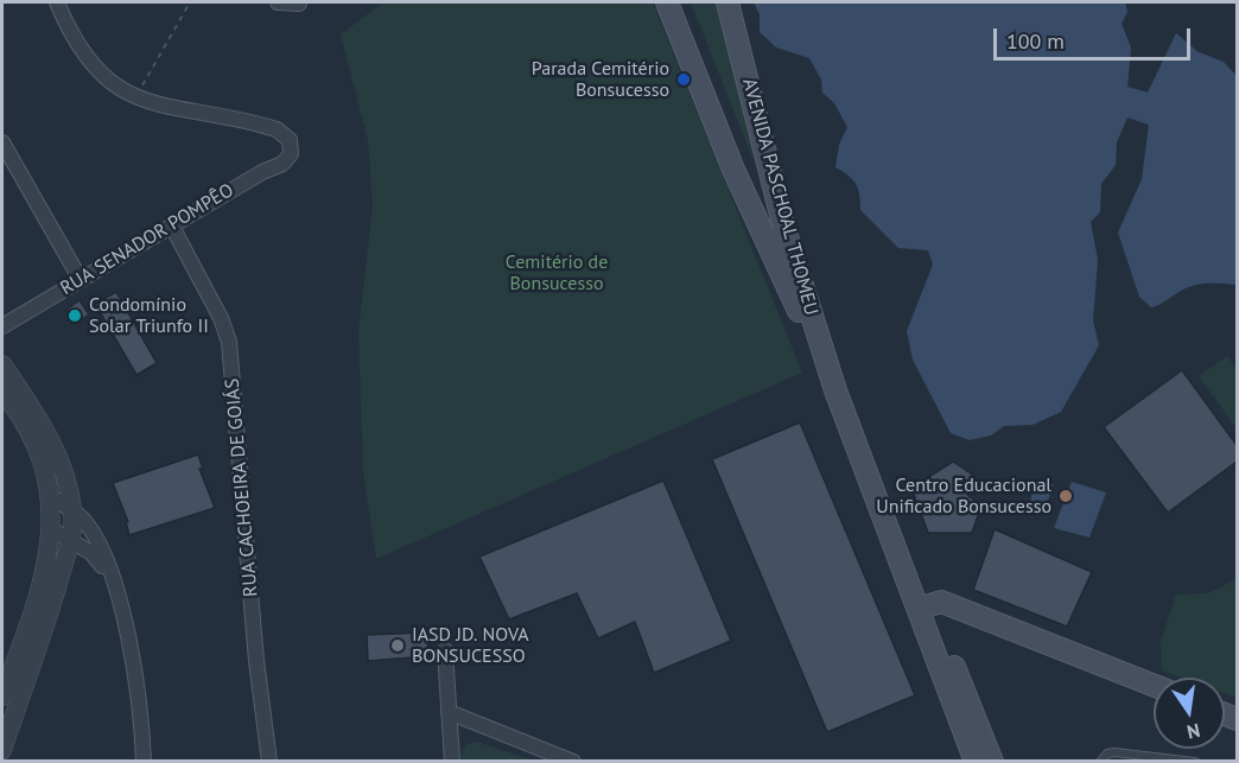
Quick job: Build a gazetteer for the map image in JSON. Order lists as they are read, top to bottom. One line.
{"streets":{"main road":["AVENIDA PASCHOAL THOMEU"],"street":["RUA SENADOR POMPÊO","RUA CACHOEIRA DE GOIÁS"]},"crossings":[["RUA SENADOR POMPÊO","RUA CACHOEIRA DE GOIÁS"]],"parks":["Cemitério de Bonsucesso"],"places":["Parada Cemitério Bonsucesso","Condomínio Solar Triunfo II","Centro Educacional Unificado Bonsucesso","IASD JD. NOVA BONSUCESSO"],"scale_bar":"100 m","north":"bottom"}
